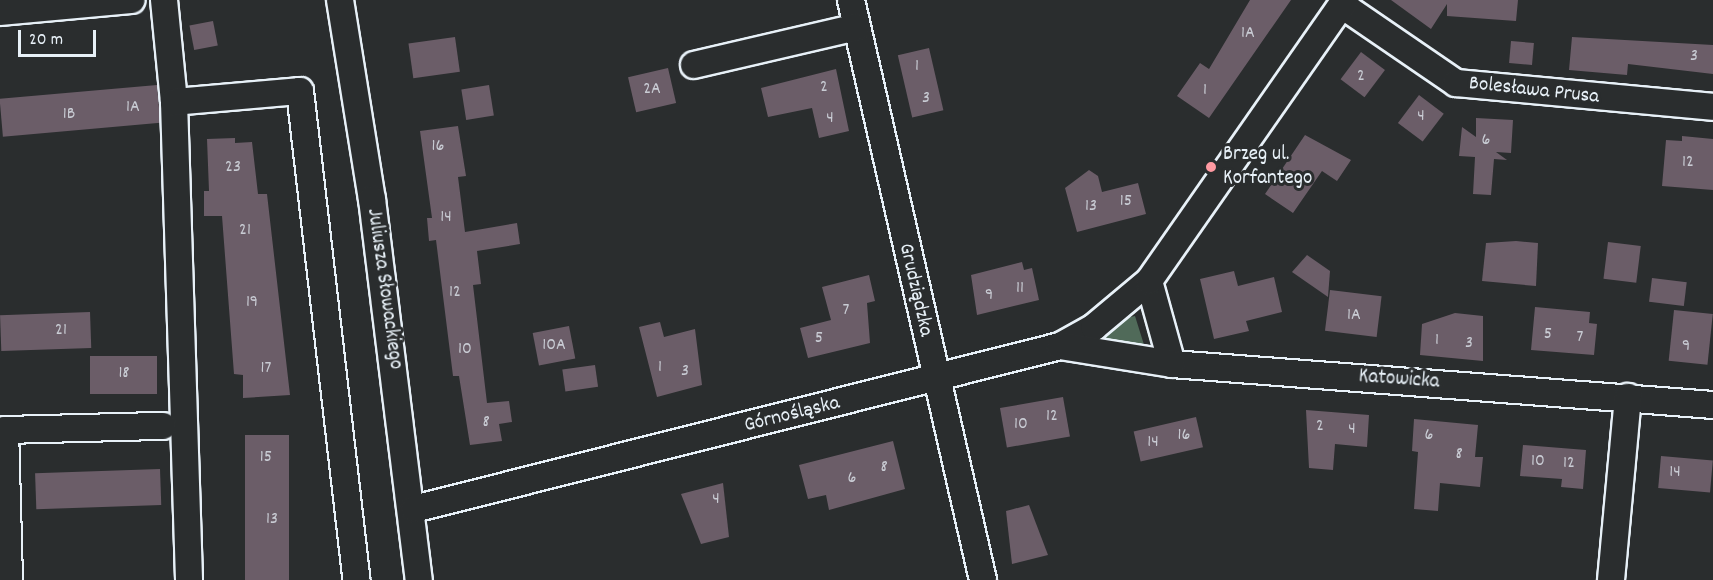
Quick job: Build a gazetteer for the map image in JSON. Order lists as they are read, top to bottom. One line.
{"streets":{"street":["Bolesława Prusa","Juliusza Słowackiego","Grudziądzka","Katowicka","Górnośląska"]},"crossings":[["Juliusza Słowackiego","Górnośląska"],["Grudziądzka","Górnośląska"],["Katowicka","Górnośląska"]],"places":["Brzeg ul. Korfantego"],"house_numbers":["1A","3","1","2","2","2A","1","3","1A","1B","4","4","6","16","12","23","15","13","14","21","11","12","9","19","7","1A","21","5","7","5","1","3","10A","9","10","1","17","3","18","12","8","10","2","4","16","6","14","8","15","10","12","8","14","6","4","13"],"scale_bar":"20 m"}
